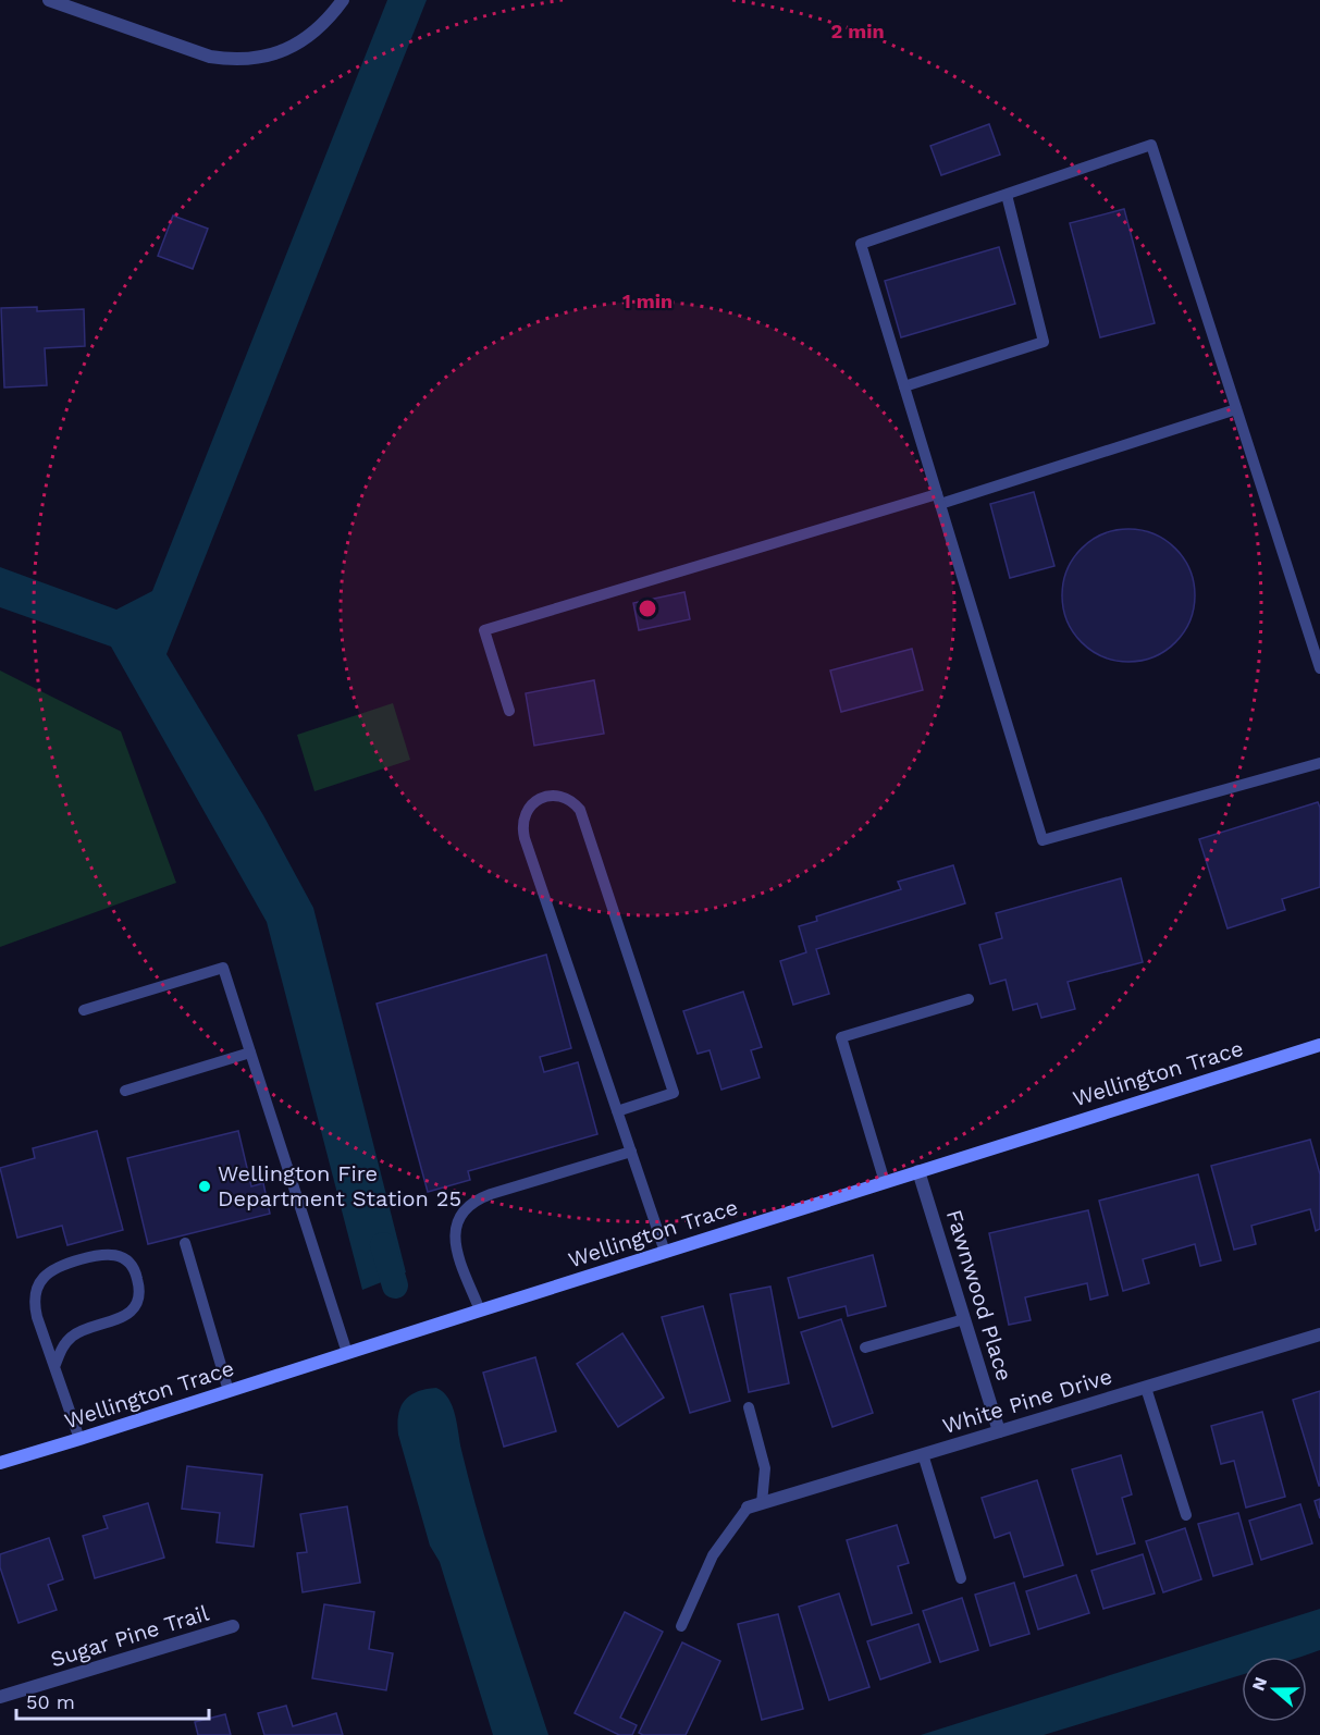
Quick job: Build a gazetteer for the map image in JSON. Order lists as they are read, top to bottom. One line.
{"streets":{"street":["Wellington Trace","Fawnwood Place","White Pine Drive","Sugar Pine Trail"]},"crossings":[["Wellington Trace","Fawnwood Place"],["Fawnwood Place","White Pine Drive"]],"places":["Wellington Fire Department Station 25"],"scale_bar":"50 m","north":"left","rings":["2 min","1 min"]}
